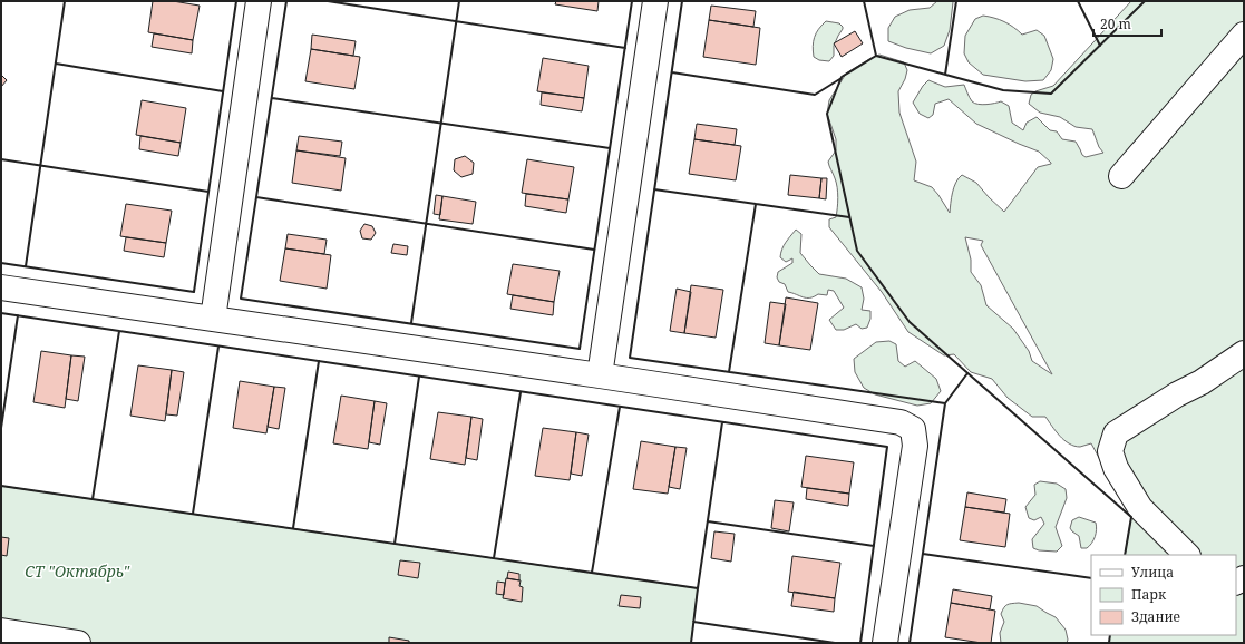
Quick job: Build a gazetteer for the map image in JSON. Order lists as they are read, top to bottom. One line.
{"parks":["СТ \"Октябрь\""],"legend":["Улица","Парк","Здание"],"scale_bar":"20 m"}
